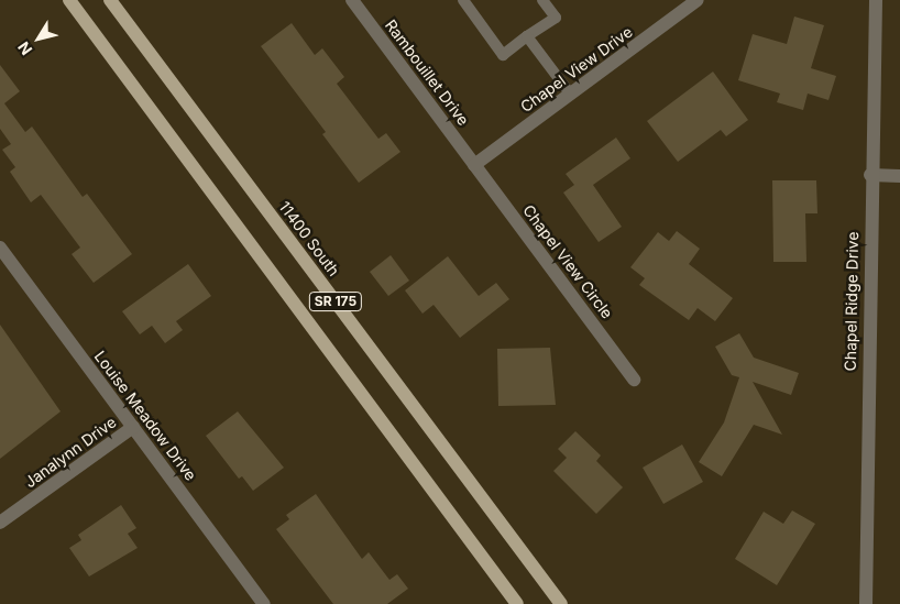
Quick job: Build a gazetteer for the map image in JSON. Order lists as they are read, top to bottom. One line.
{"streets":{"main road":["11400 South","SR 175"],"street":["Chapel View Drive","Rambouillet Drive","Chapel View Circle","Chapel Ridge Drive","Louise Meadow Drive","Janalynn Drive"]},"crossings":[["Chapel View Drive","Rambouillet Drive"],["Chapel View Drive","Chapel View Circle"],["Rambouillet Drive","Chapel View Circle"],["Louise Meadow Drive","Janalynn Drive"]],"north":"bottom left"}
